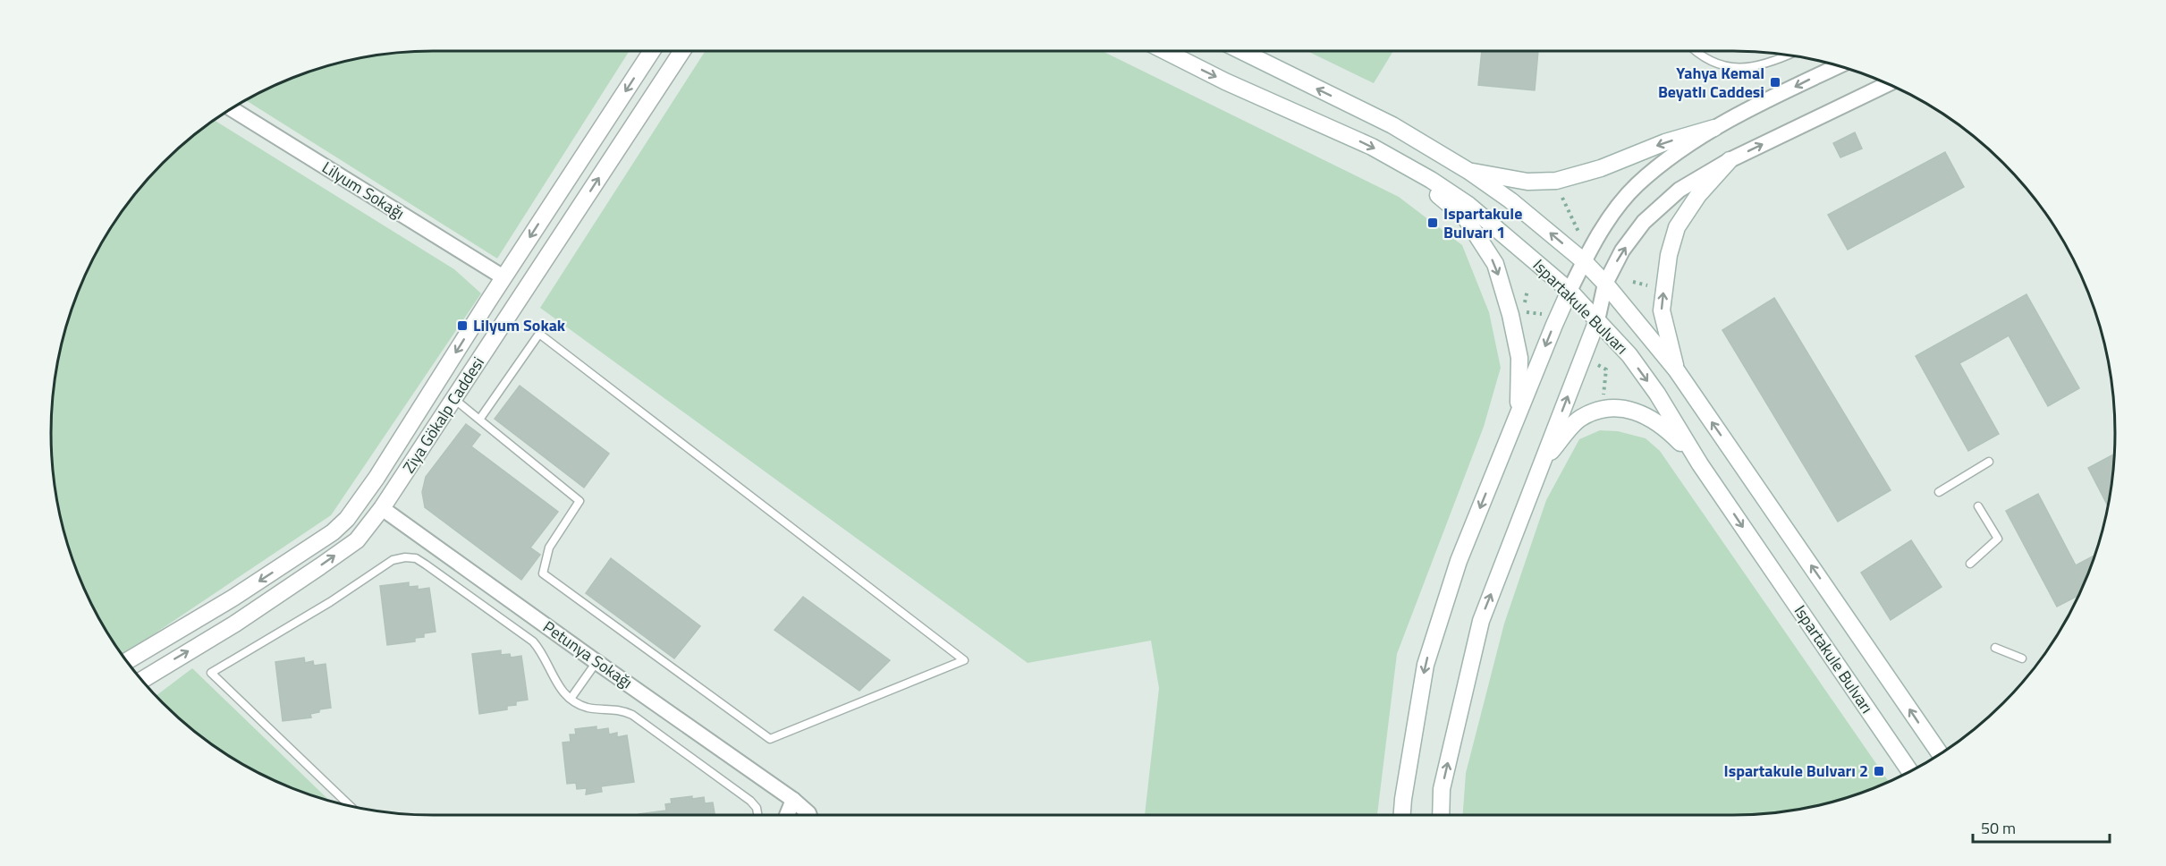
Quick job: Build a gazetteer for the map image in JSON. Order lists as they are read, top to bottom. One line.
{"streets":{"main road":["Ispartakule Bulvarı","Ziya Gökalp Caddesi"],"street":["Lilyum Sokağı","Petunya Sokağı"]},"crossings":[["Ziya Gökalp Caddesi","Petunya Sokağı"]],"places":{"transit":["Yahya Kemal Beyatlı Caddesi","Ispartakule Bulvarı 1","Lilyum Sokak","Ispartakule Bulvarı 2"]},"scale_bar":"50 m"}
